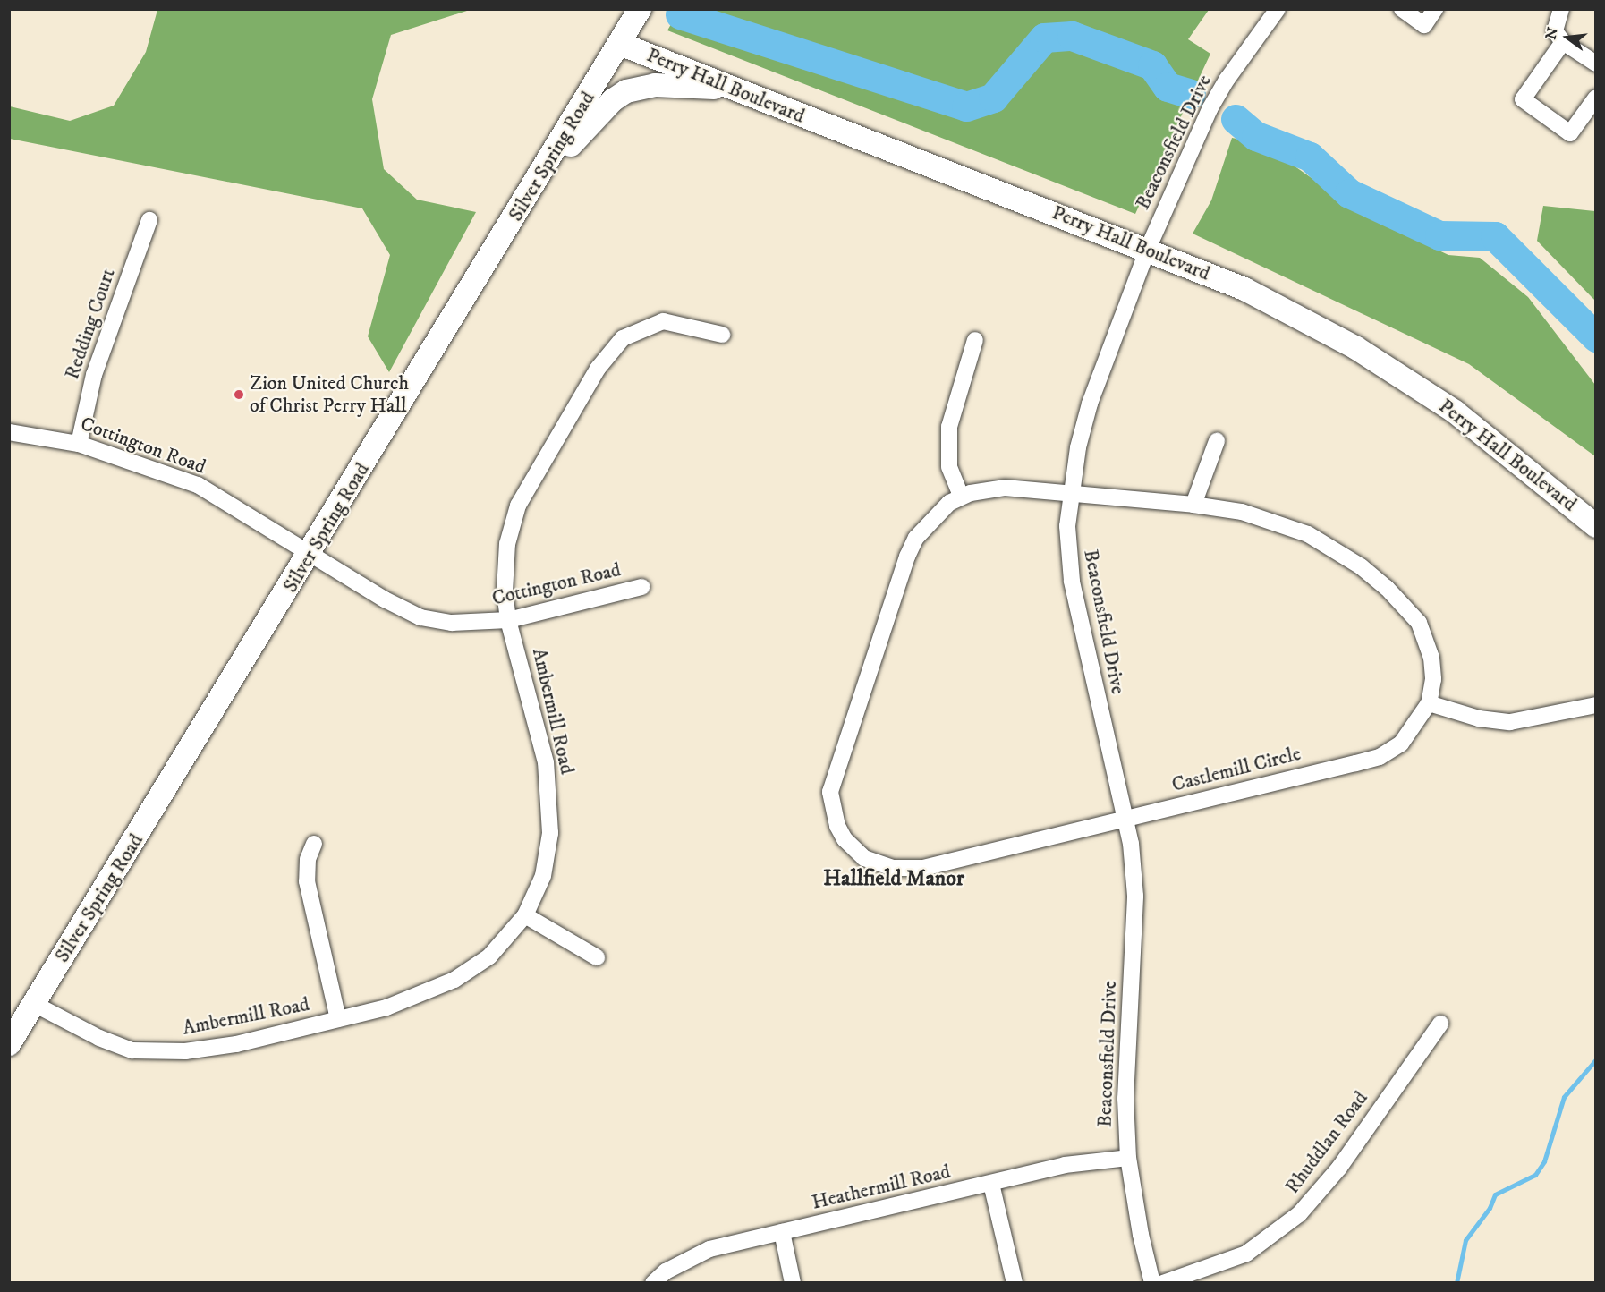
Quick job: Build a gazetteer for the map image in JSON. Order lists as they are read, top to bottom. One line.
{"streets":{"main road":["Perry Hall Boulevard","Silver Spring Road"],"street":["Beaconsfield Drive","Redding Court","Cottington Road","Ambermill Road","Castlemill Circle","Rhuddlan Road","Heathermill Road"]},"crossings":[["Perry Hall Boulevard","Beaconsfield Drive"],["Perry Hall Boulevard","Silver Spring Road"],["Beaconsfield Drive","Castlemill Circle"],["Beaconsfield Drive","Heathermill Road"],["Silver Spring Road","Cottington Road"],["Silver Spring Road","Ambermill Road"],["Redding Court","Cottington Road"],["Cottington Road","Ambermill Road"]],"districts":["Hallfield Manor"],"places":["Zion United Church of Christ Perry Hall"],"north":"left"}
